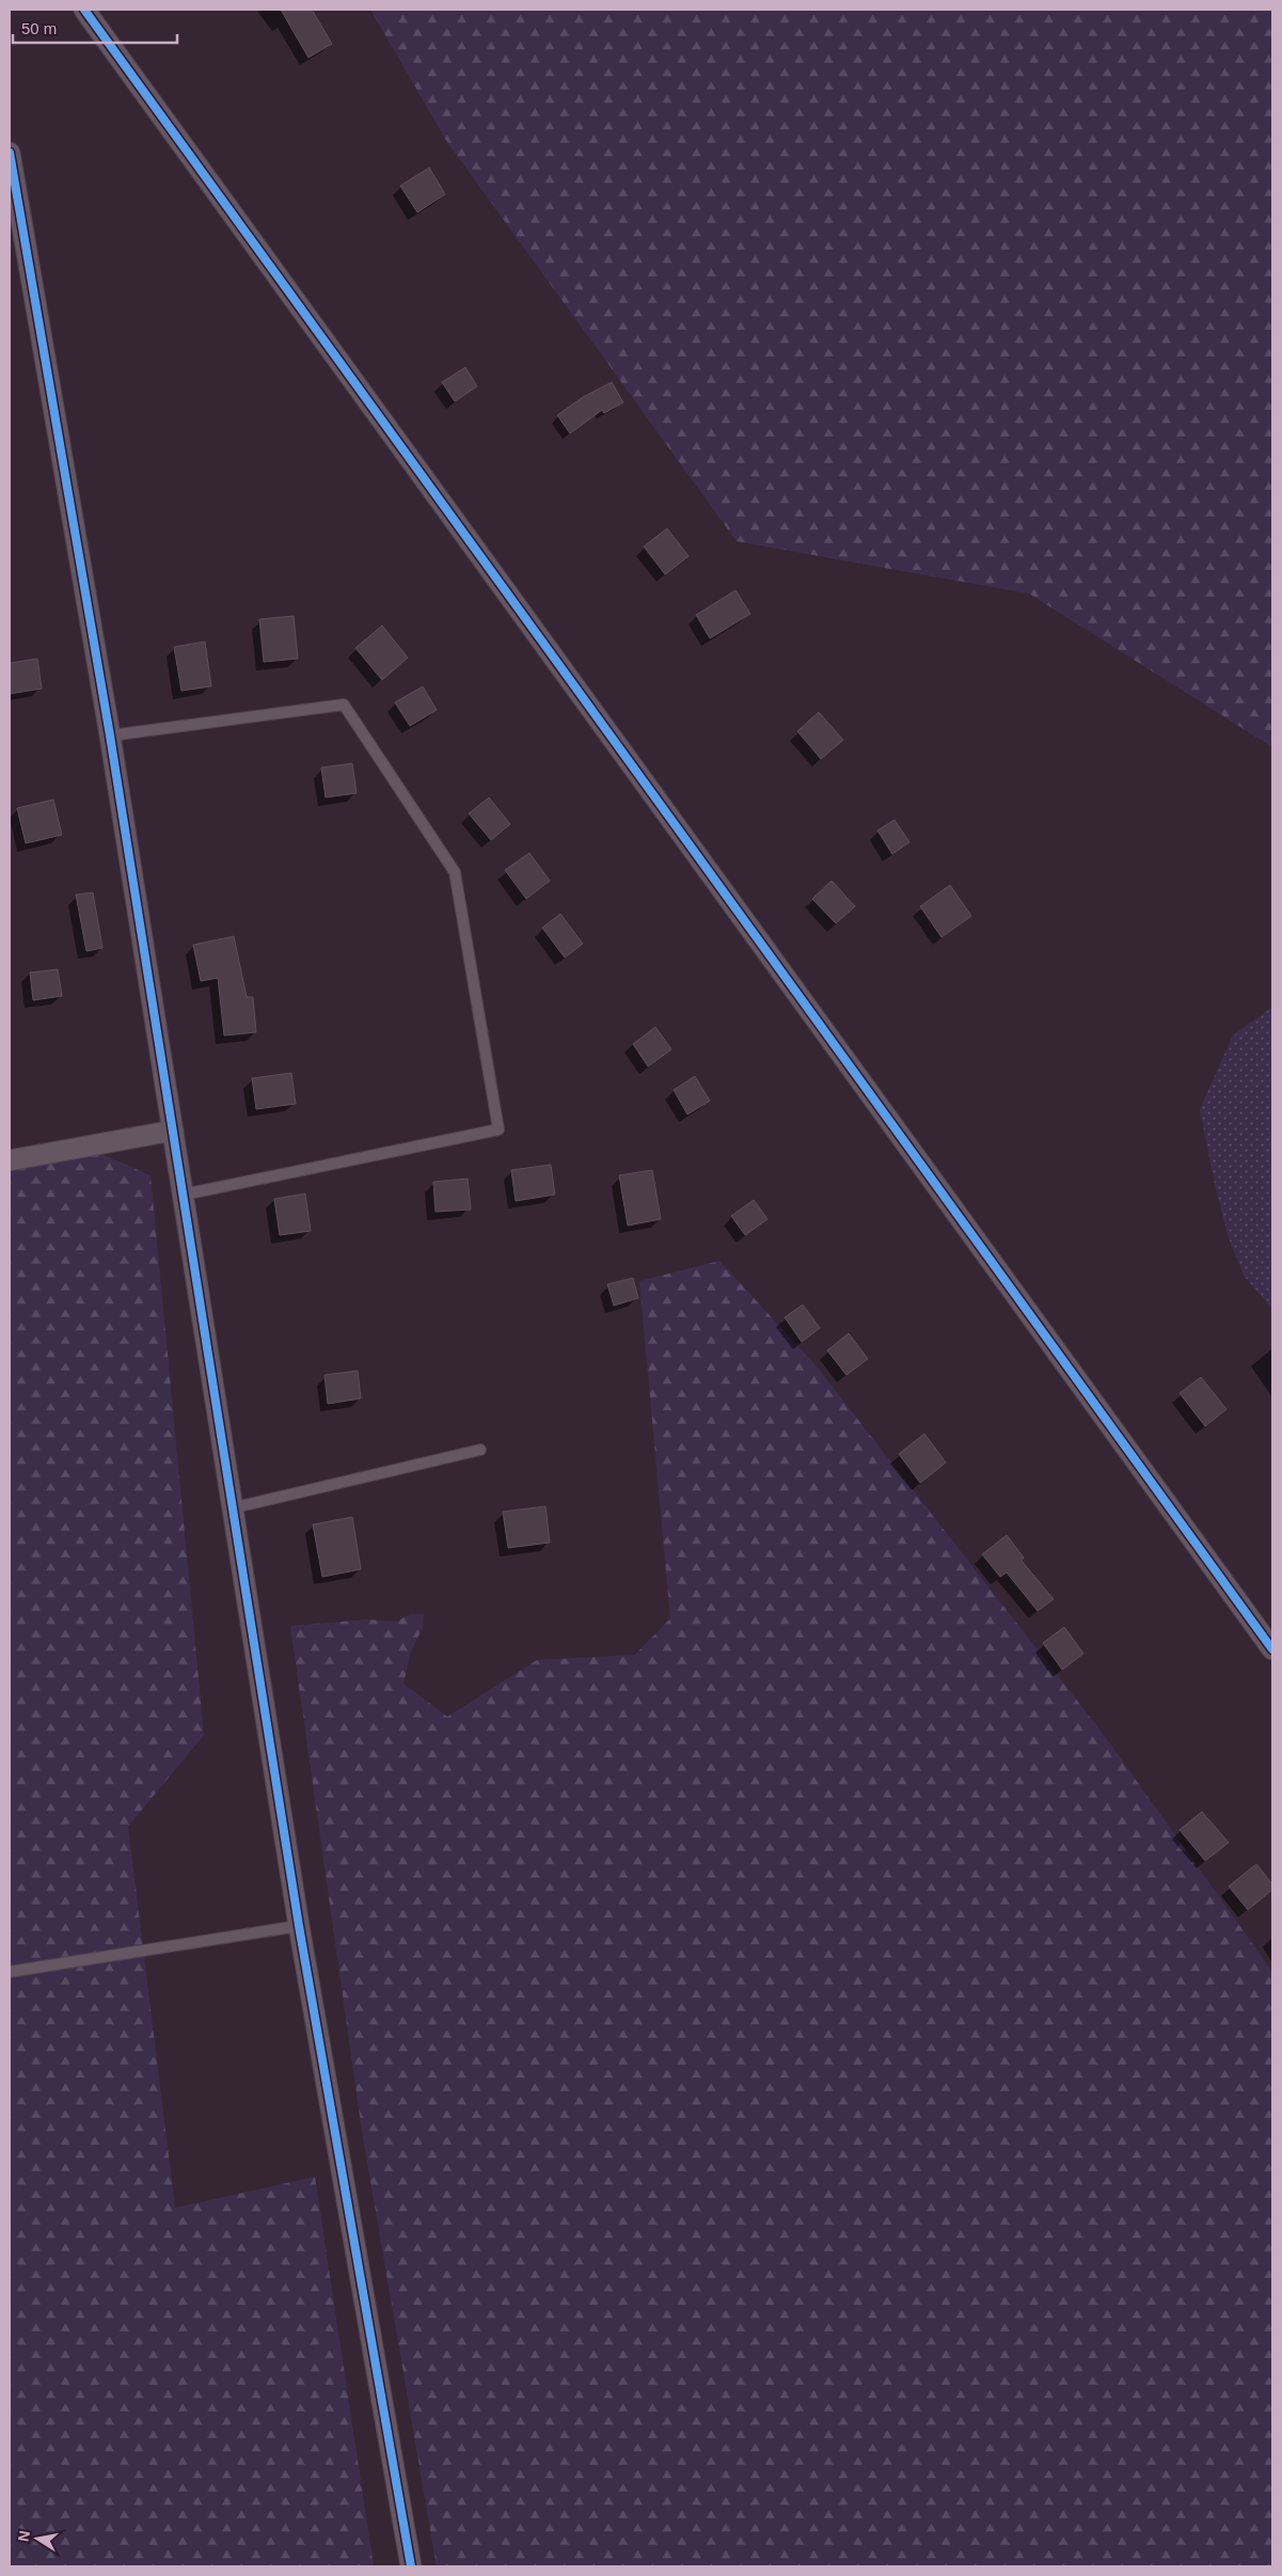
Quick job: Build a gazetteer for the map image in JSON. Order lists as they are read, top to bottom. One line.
{"scale_bar":"50 m","north":"left"}
